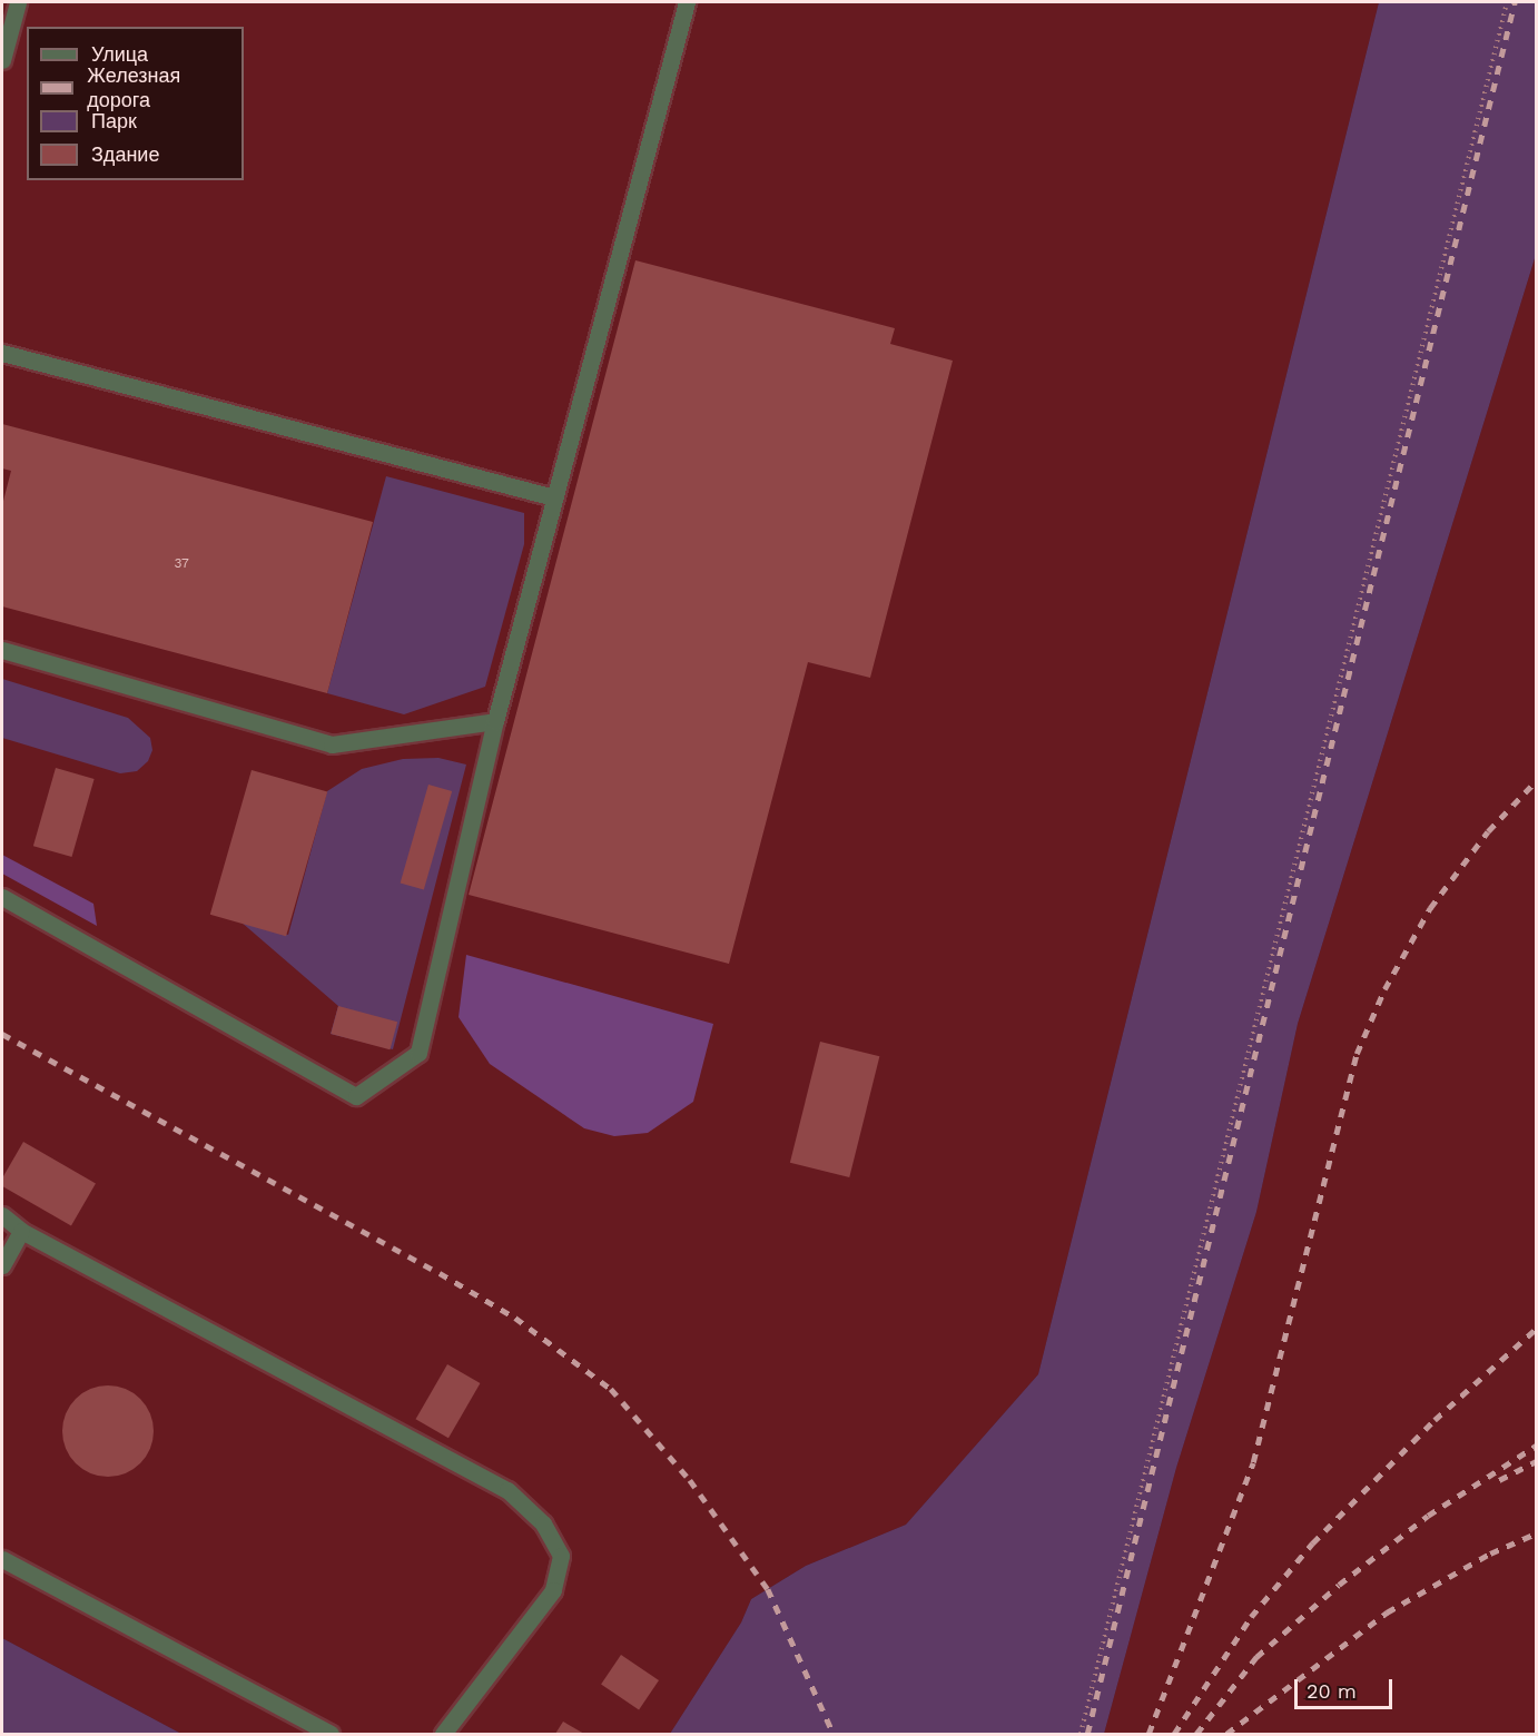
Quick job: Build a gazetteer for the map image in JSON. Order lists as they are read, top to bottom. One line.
{"house_numbers":["37"],"legend":["Улица","Железная дорога","Парк","Здание"],"scale_bar":"20 m"}
